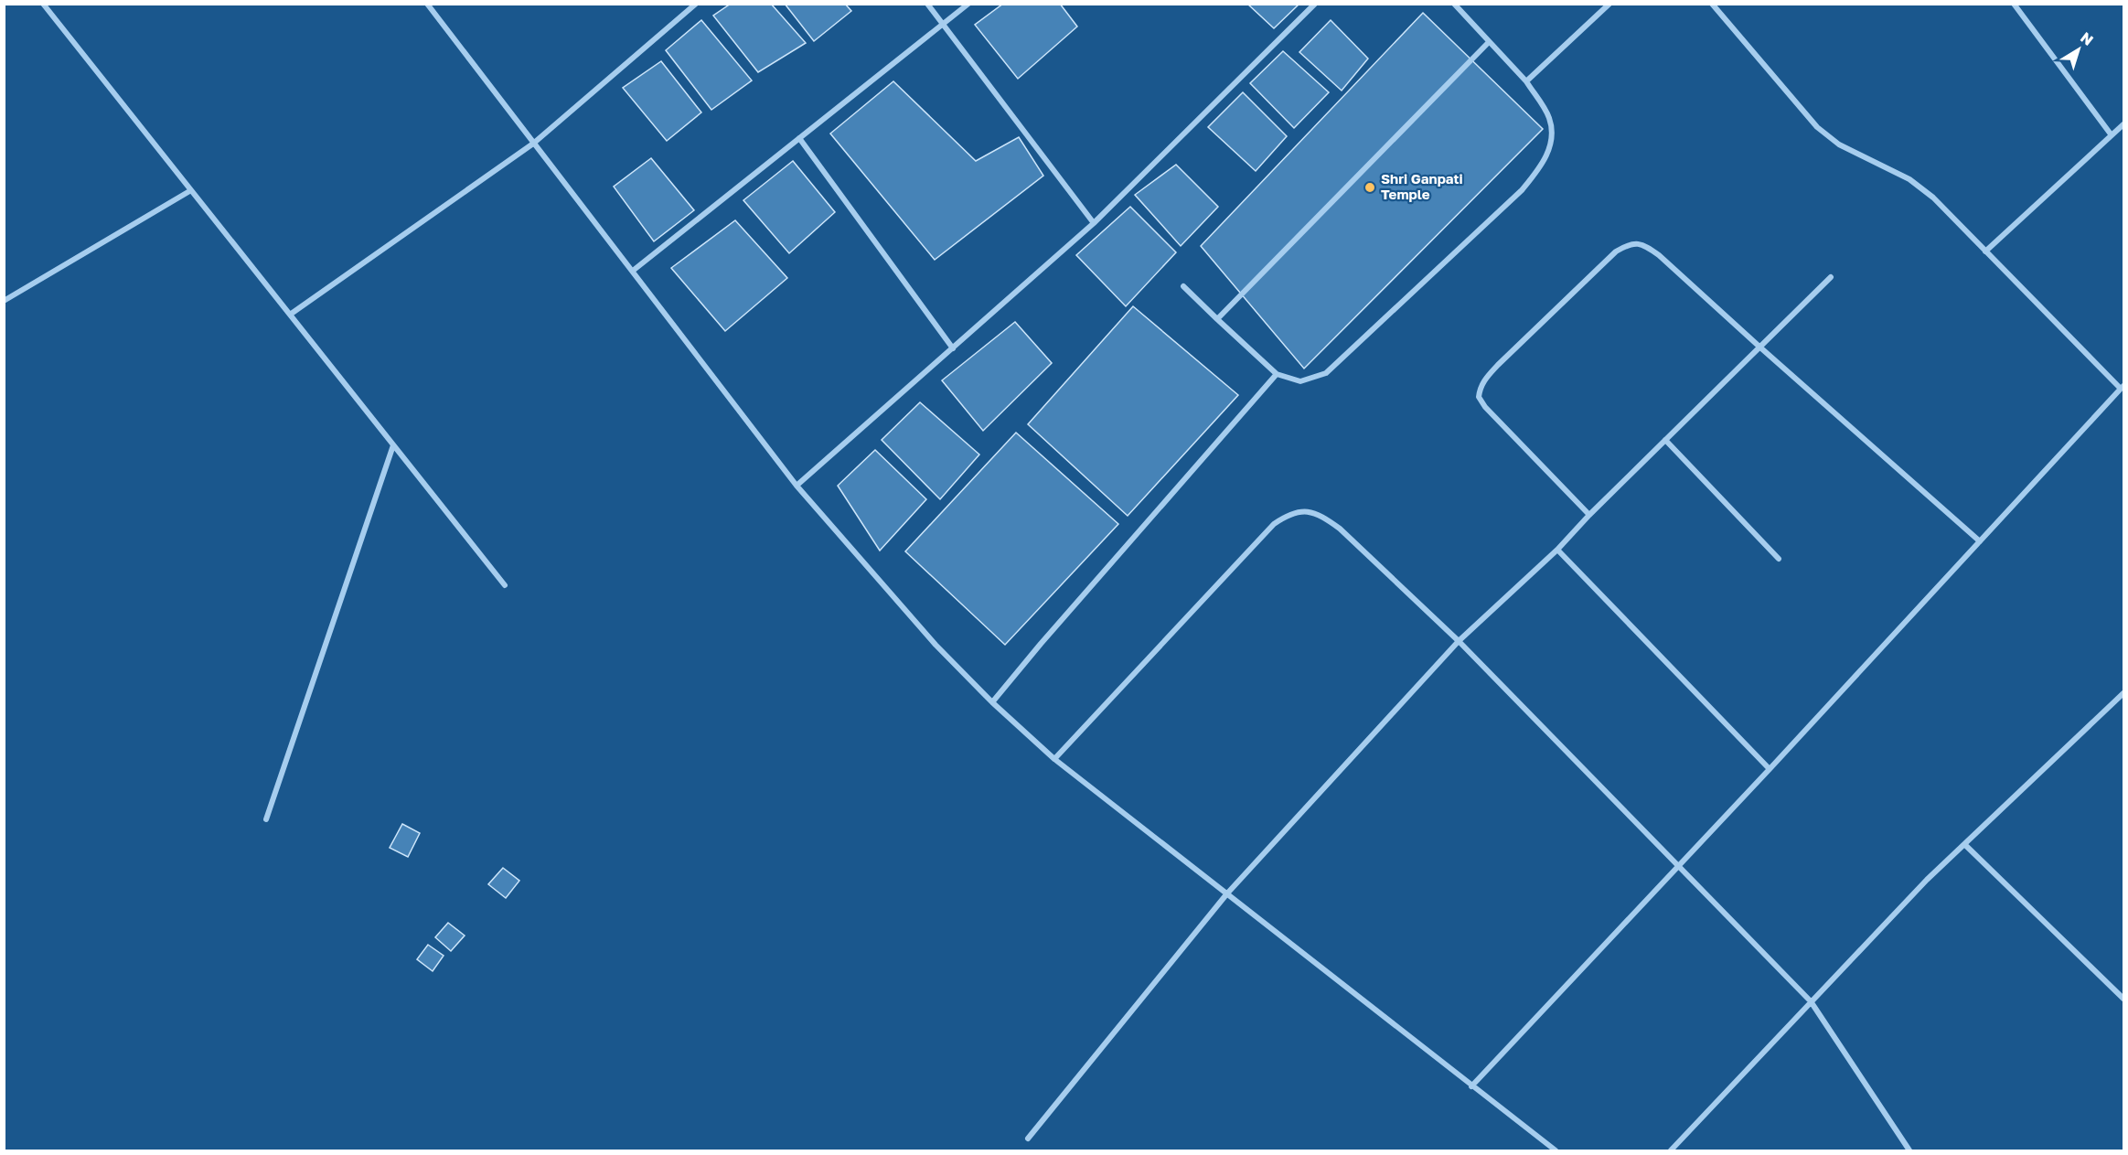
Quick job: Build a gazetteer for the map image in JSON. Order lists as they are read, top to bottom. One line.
{"places":["Shri Ganpati Temple"],"north":"top right"}
